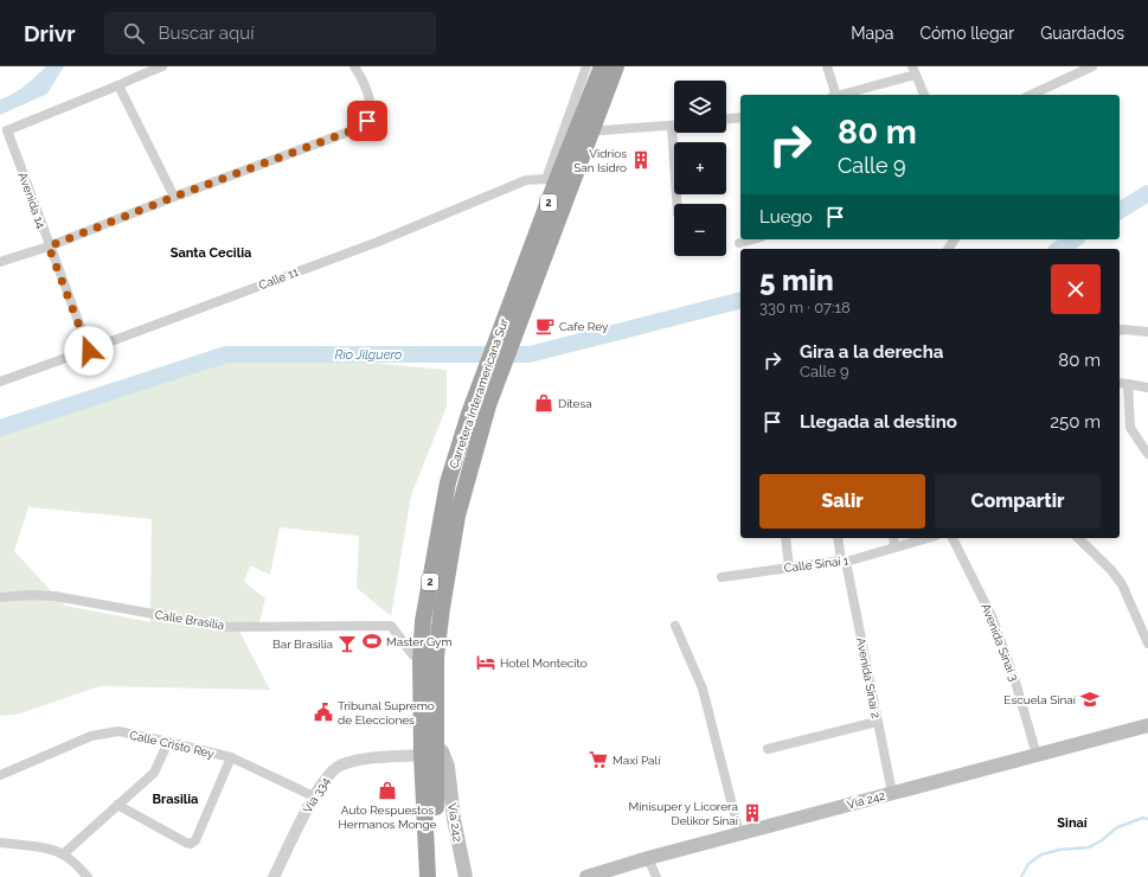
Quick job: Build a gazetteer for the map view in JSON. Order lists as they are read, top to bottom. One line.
{"streets":{"highway":["2","Carretera Interamericana Sur"],"main road":["Vía 242"],"street":["Avenida 14","Calle 11","Calle Sinaí 1","Calle Brasilia","Avenida Sinaí 3","Avenida Sinaí 2","Calle Cristo Rey","Vía 334"]},"crossings":[["Avenida 14","Calle 11"],["Calle 11","Carretera Interamericana Sur"],["Carretera Interamericana Sur","Calle Brasilia"],["Carretera Interamericana Sur","Vía 334"],["Carretera Interamericana Sur","Vía 242"],["Calle Sinaí 1","Avenida Sinaí 2"],["Avenida Sinaí 3","Vía 242"],["Avenida Sinaí 2","Vía 242"],["Calle Cristo Rey","Vía 334"],["Vía 334","Vía 242"]],"districts":["Santa Cecilia","Brasilia","Sinaí"],"water":["Río Jilguero"],"places":{"building":["Vidrios San Isidro","Minisuper y Licorera Delikor Sinaí"],"cafe":["Cafe Rey"],"shop":["Ditesa","Auto Respuestos Hermanos Monge"],"sports":["Master Gym"],"bar":["Bar Brasilia"],"hotel":["Hotel Montecito"],"school or university":["Escuela Sinaí"],"public building":["Tribunal Supremo de Elecciones"],"supermarket":["Maxi Palí"]},"page":{"header":"Drivr","search":"Buscar aquí","nav":["Mapa","Cómo llegar","Guardados"],"map_buttons":["+","−"],"turn":["80 m","Calle 9"],"then":"Luego","heading":["5 min","330 m · 07:18"],"list":[{"name":"Gira a la derecha","note":"Calle 9","value":"80 m"},{"name":"Llegada al destino","value":"250 m"}],"buttons":["Salir","Compartir"]}}
